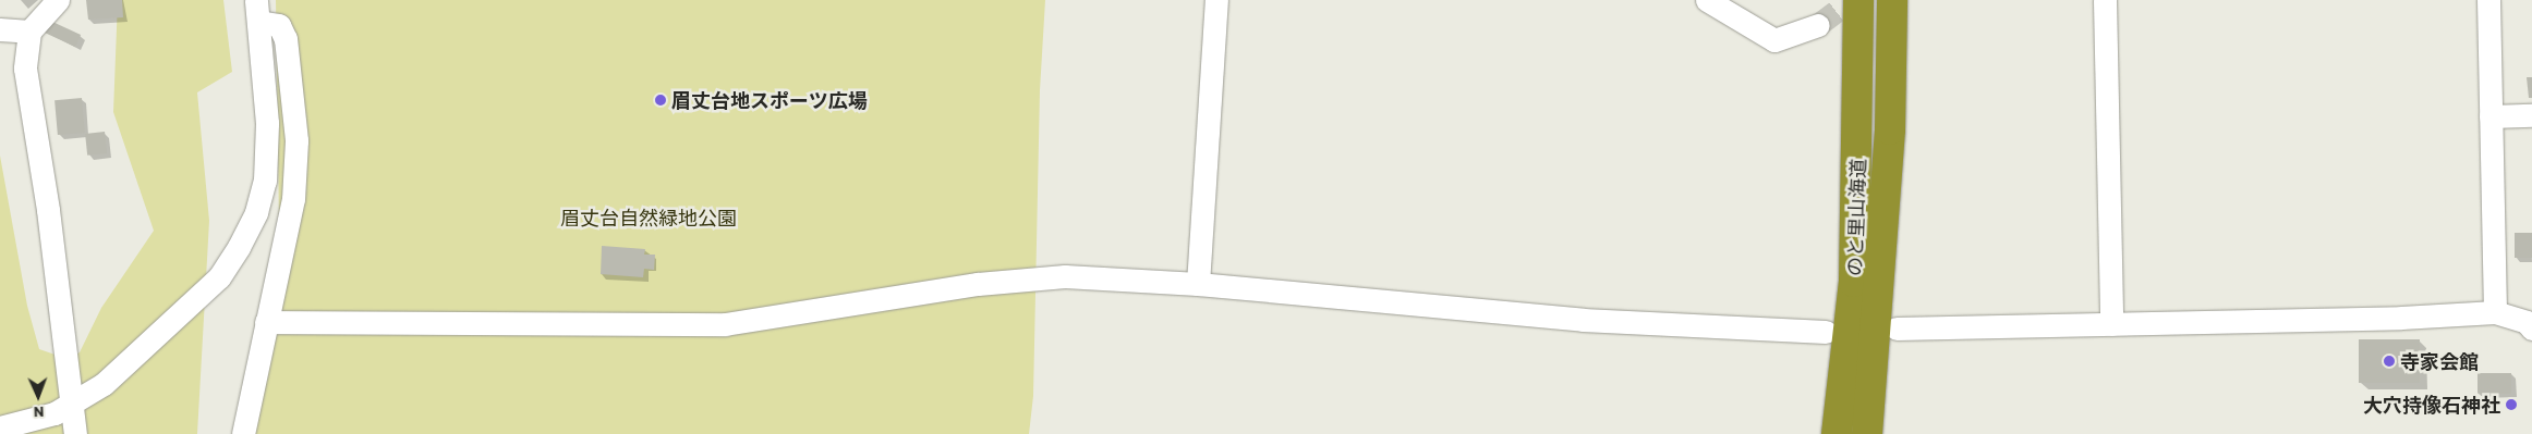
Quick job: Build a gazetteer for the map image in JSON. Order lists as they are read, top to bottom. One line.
{"streets":{"highway":["のと里山海道"]},"parks":["眉丈台自然緑地公園"],"places":["眉丈台地スポーツ広場","寺家会館","大穴持像石神社"],"north":"bottom"}
